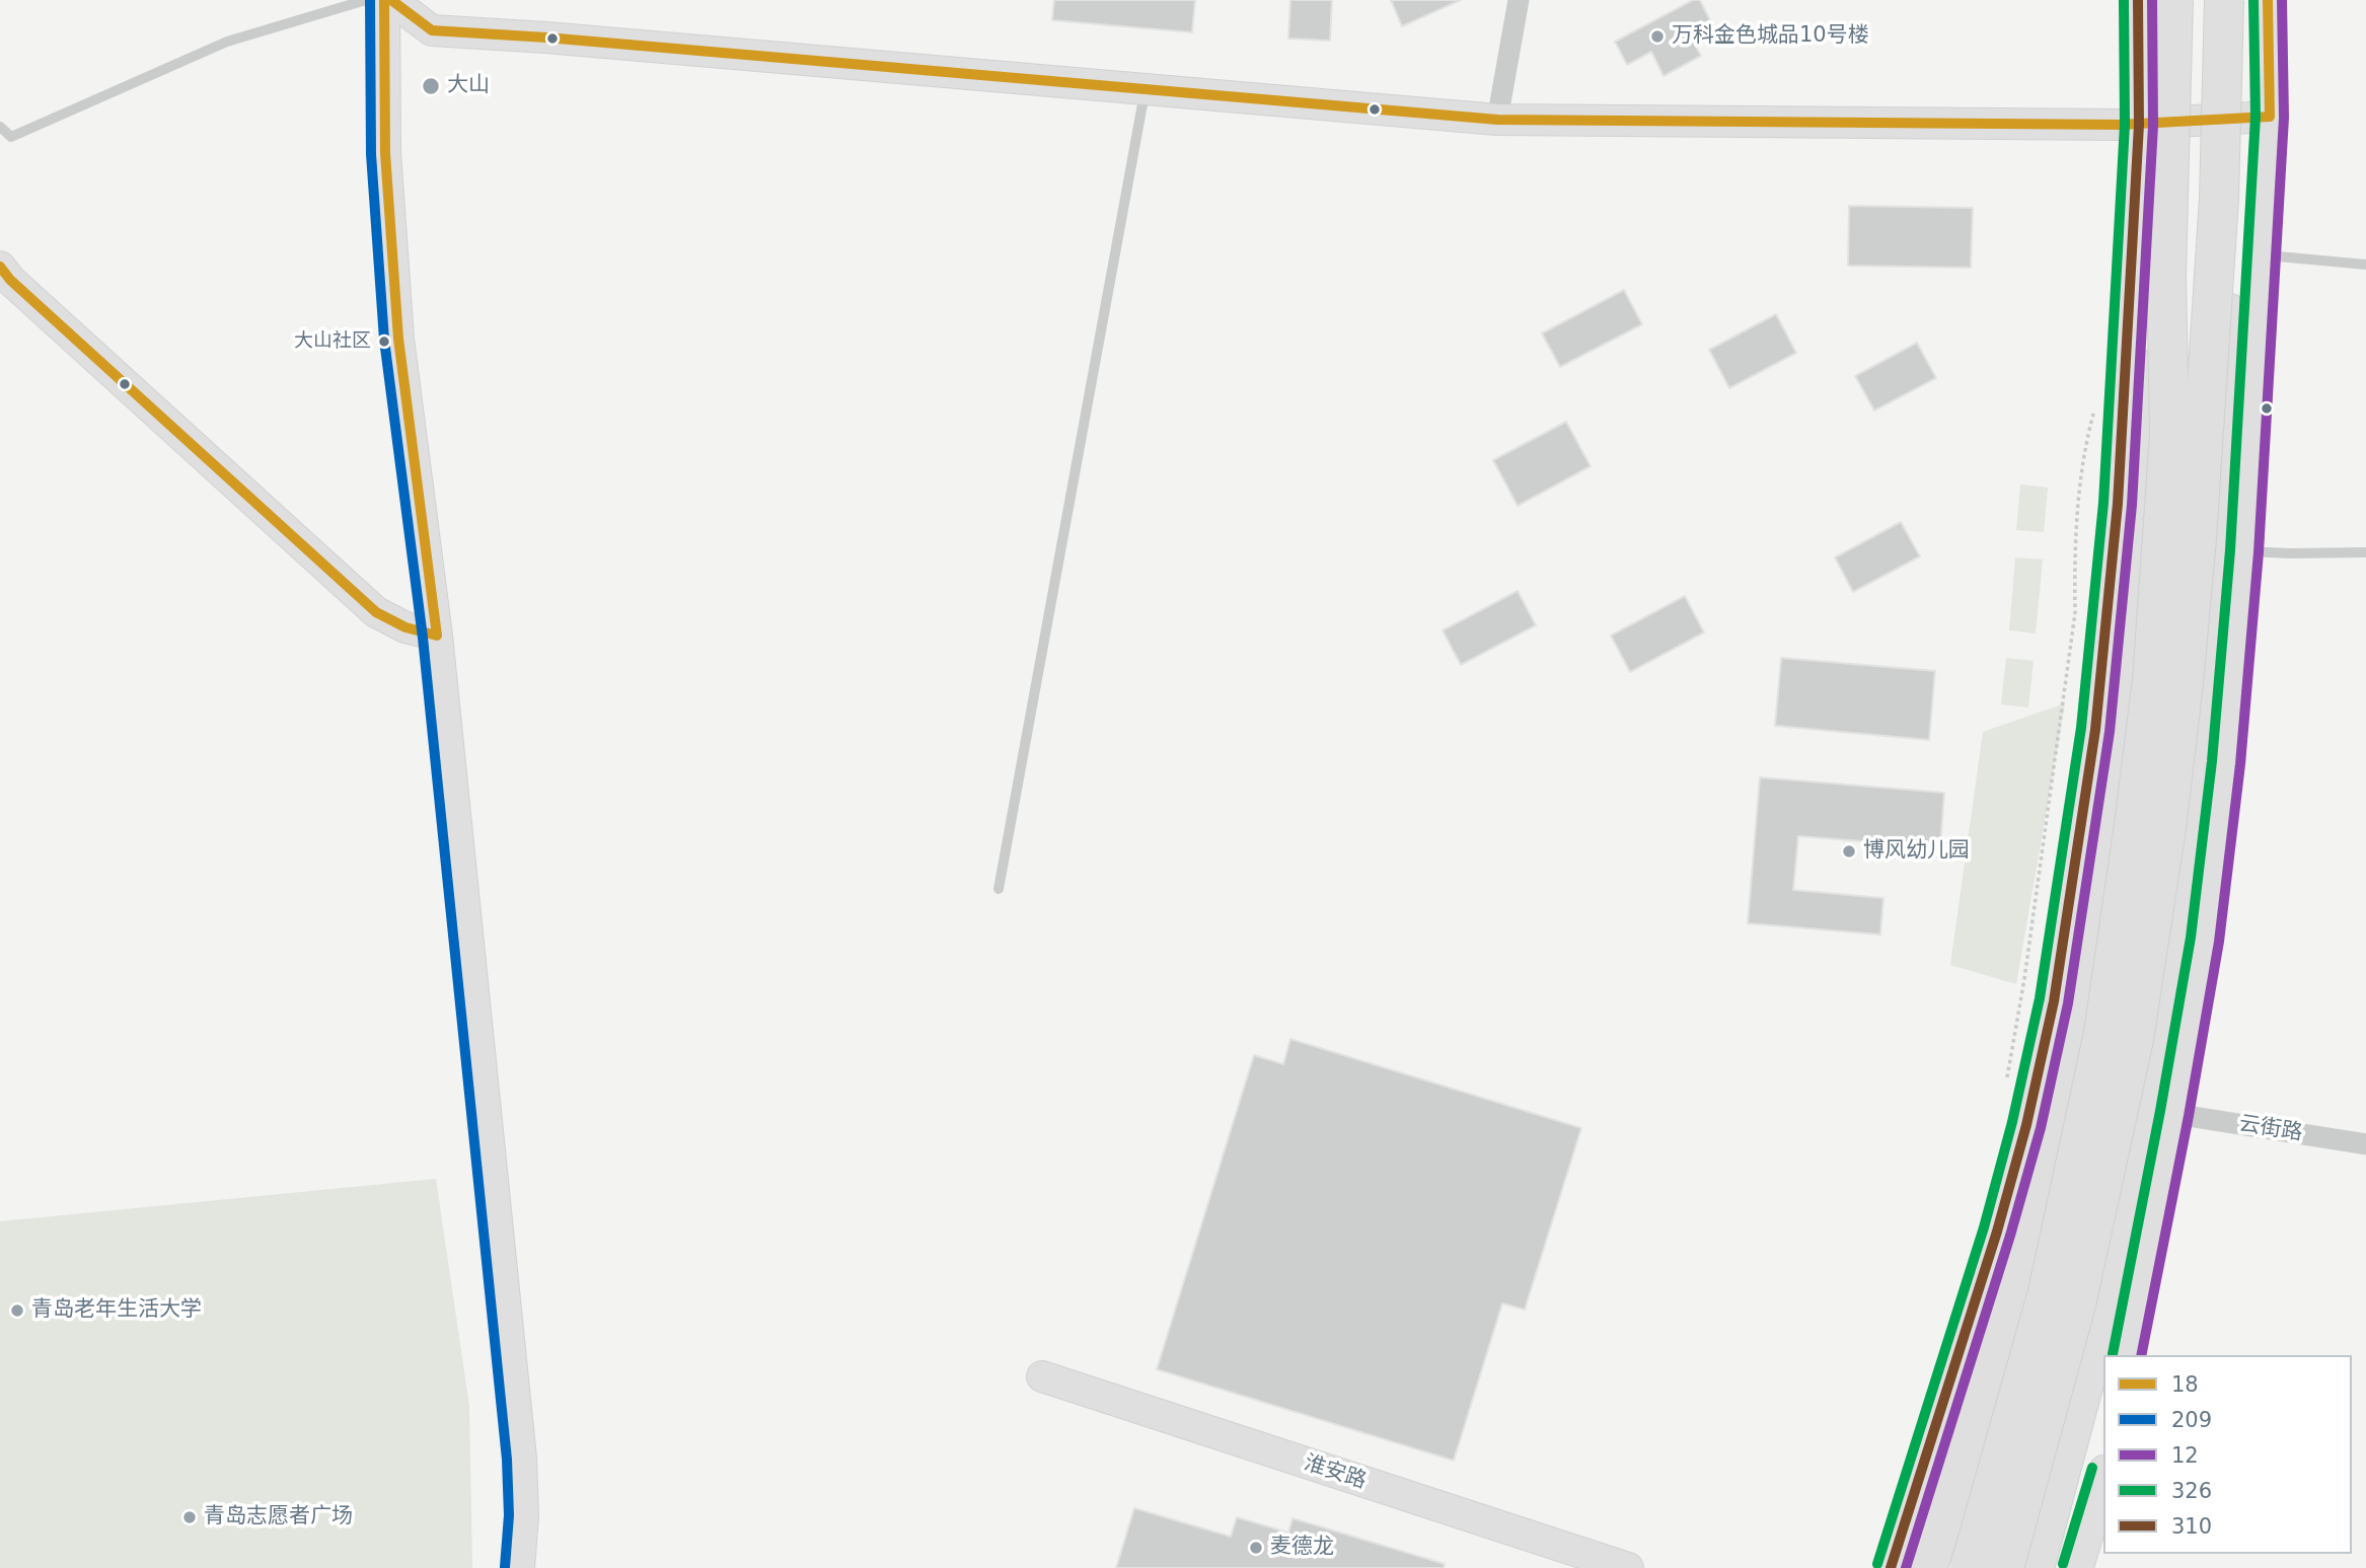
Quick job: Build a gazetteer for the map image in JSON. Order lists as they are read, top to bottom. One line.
{"streets":{"street":["云街路","淮安路"]},"places":["万科金色城品10号楼","大山","大山社区","博风幼儿园","青岛老年生活大学","青岛志愿者广场","麦德龙"],"lines":["transit line 18","transit line 209","transit line 12","transit line 326","transit line 310"],"legend":["18","209","12","326","310"]}
